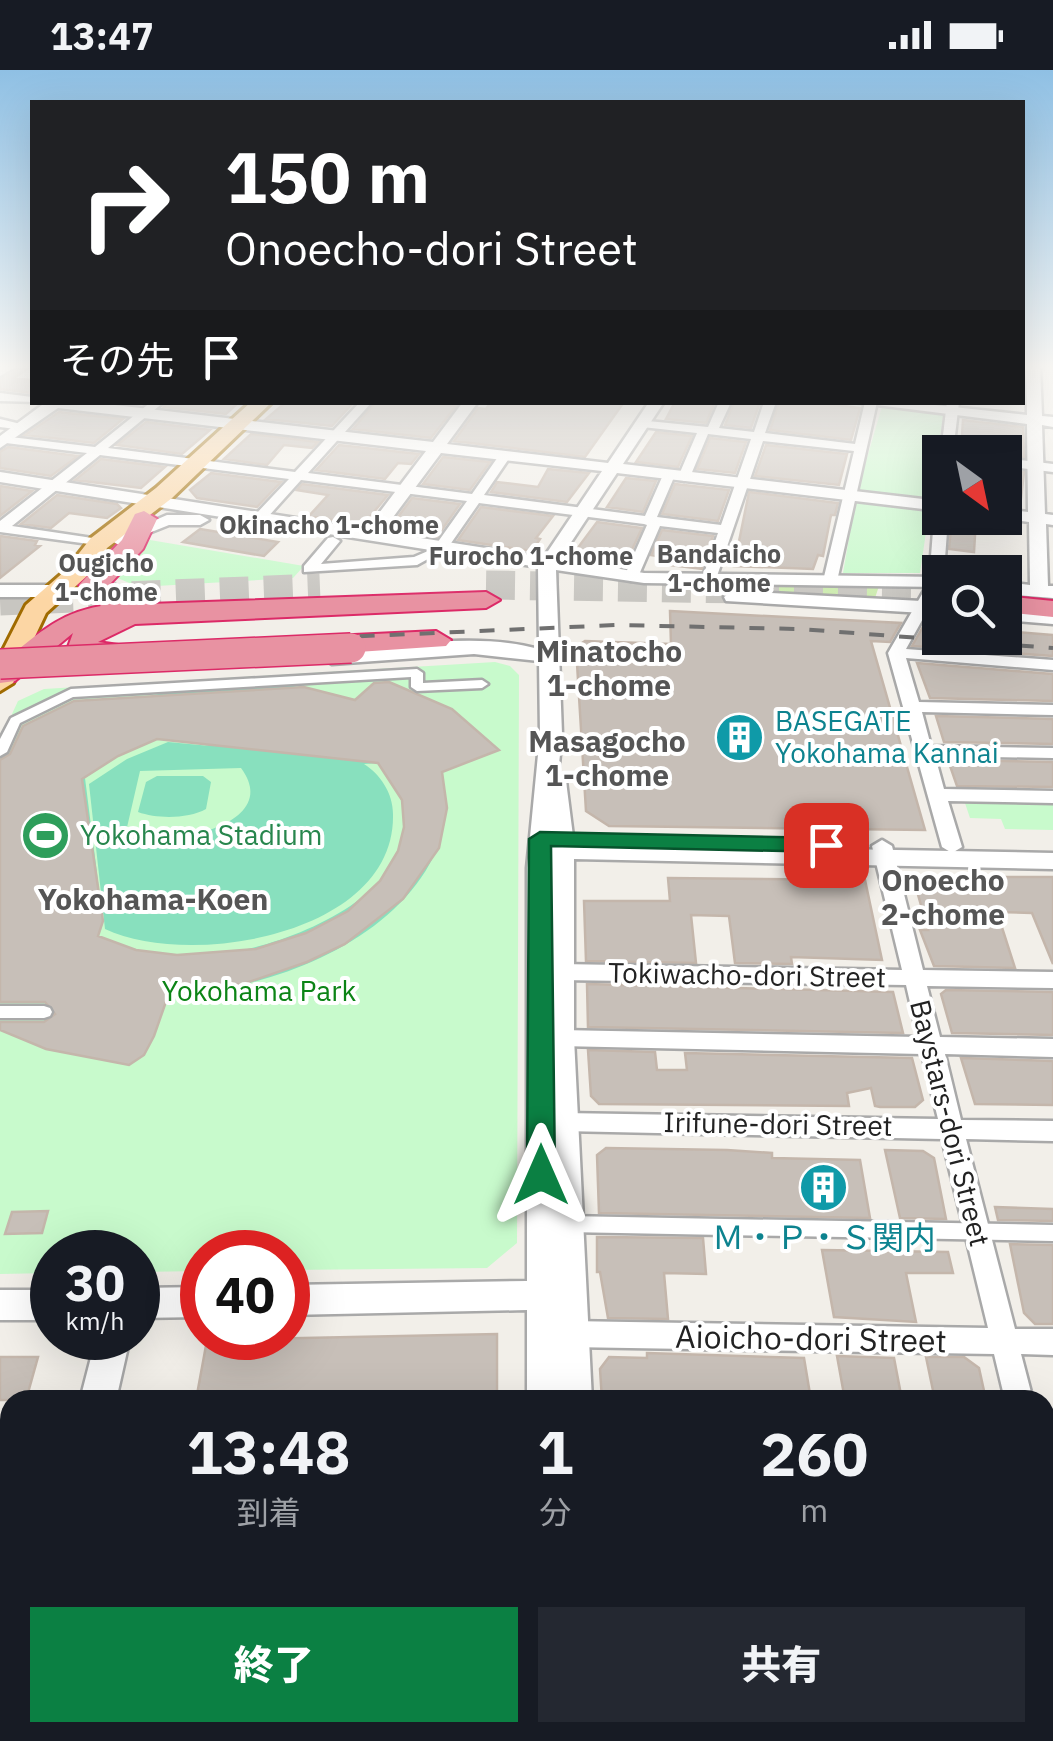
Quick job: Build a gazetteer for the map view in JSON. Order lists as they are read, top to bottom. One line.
{"streets":{"street":["Tokiwacho-dori Street","Baystars-dori Street","Irifune-dori Street","Aioicho-dori Street"]},"crossings":[["Tokiwacho-dori Street","Baystars-dori Street"],["Baystars-dori Street","Irifune-dori Street"],["Baystars-dori Street","Aioicho-dori Street"]],"districts":["Okinacho 1-chome","Bandaicho 1-chome","Furocho 1-chome","Ougicho 1-chome","Minatocho 1-chome","Masagocho 1-chome","Onoecho 2-chome","Yokohama-Koen"],"parks":["Yokohama Park"],"places":{"building":["BASEGATE Yokohama Kannai","Ｍ・Ｐ・Ｓ関内"],"sports":["Yokohama Stadium"]},"north":"bottom right","page":{"status":"13:47","turn":["150 m","Onoecho-dori Street"],"then":"その先","speed":"30 km/h","limit":"40","eta":["13:48","到着","1","分","260","m"],"buttons":["終了","共有"]}}
